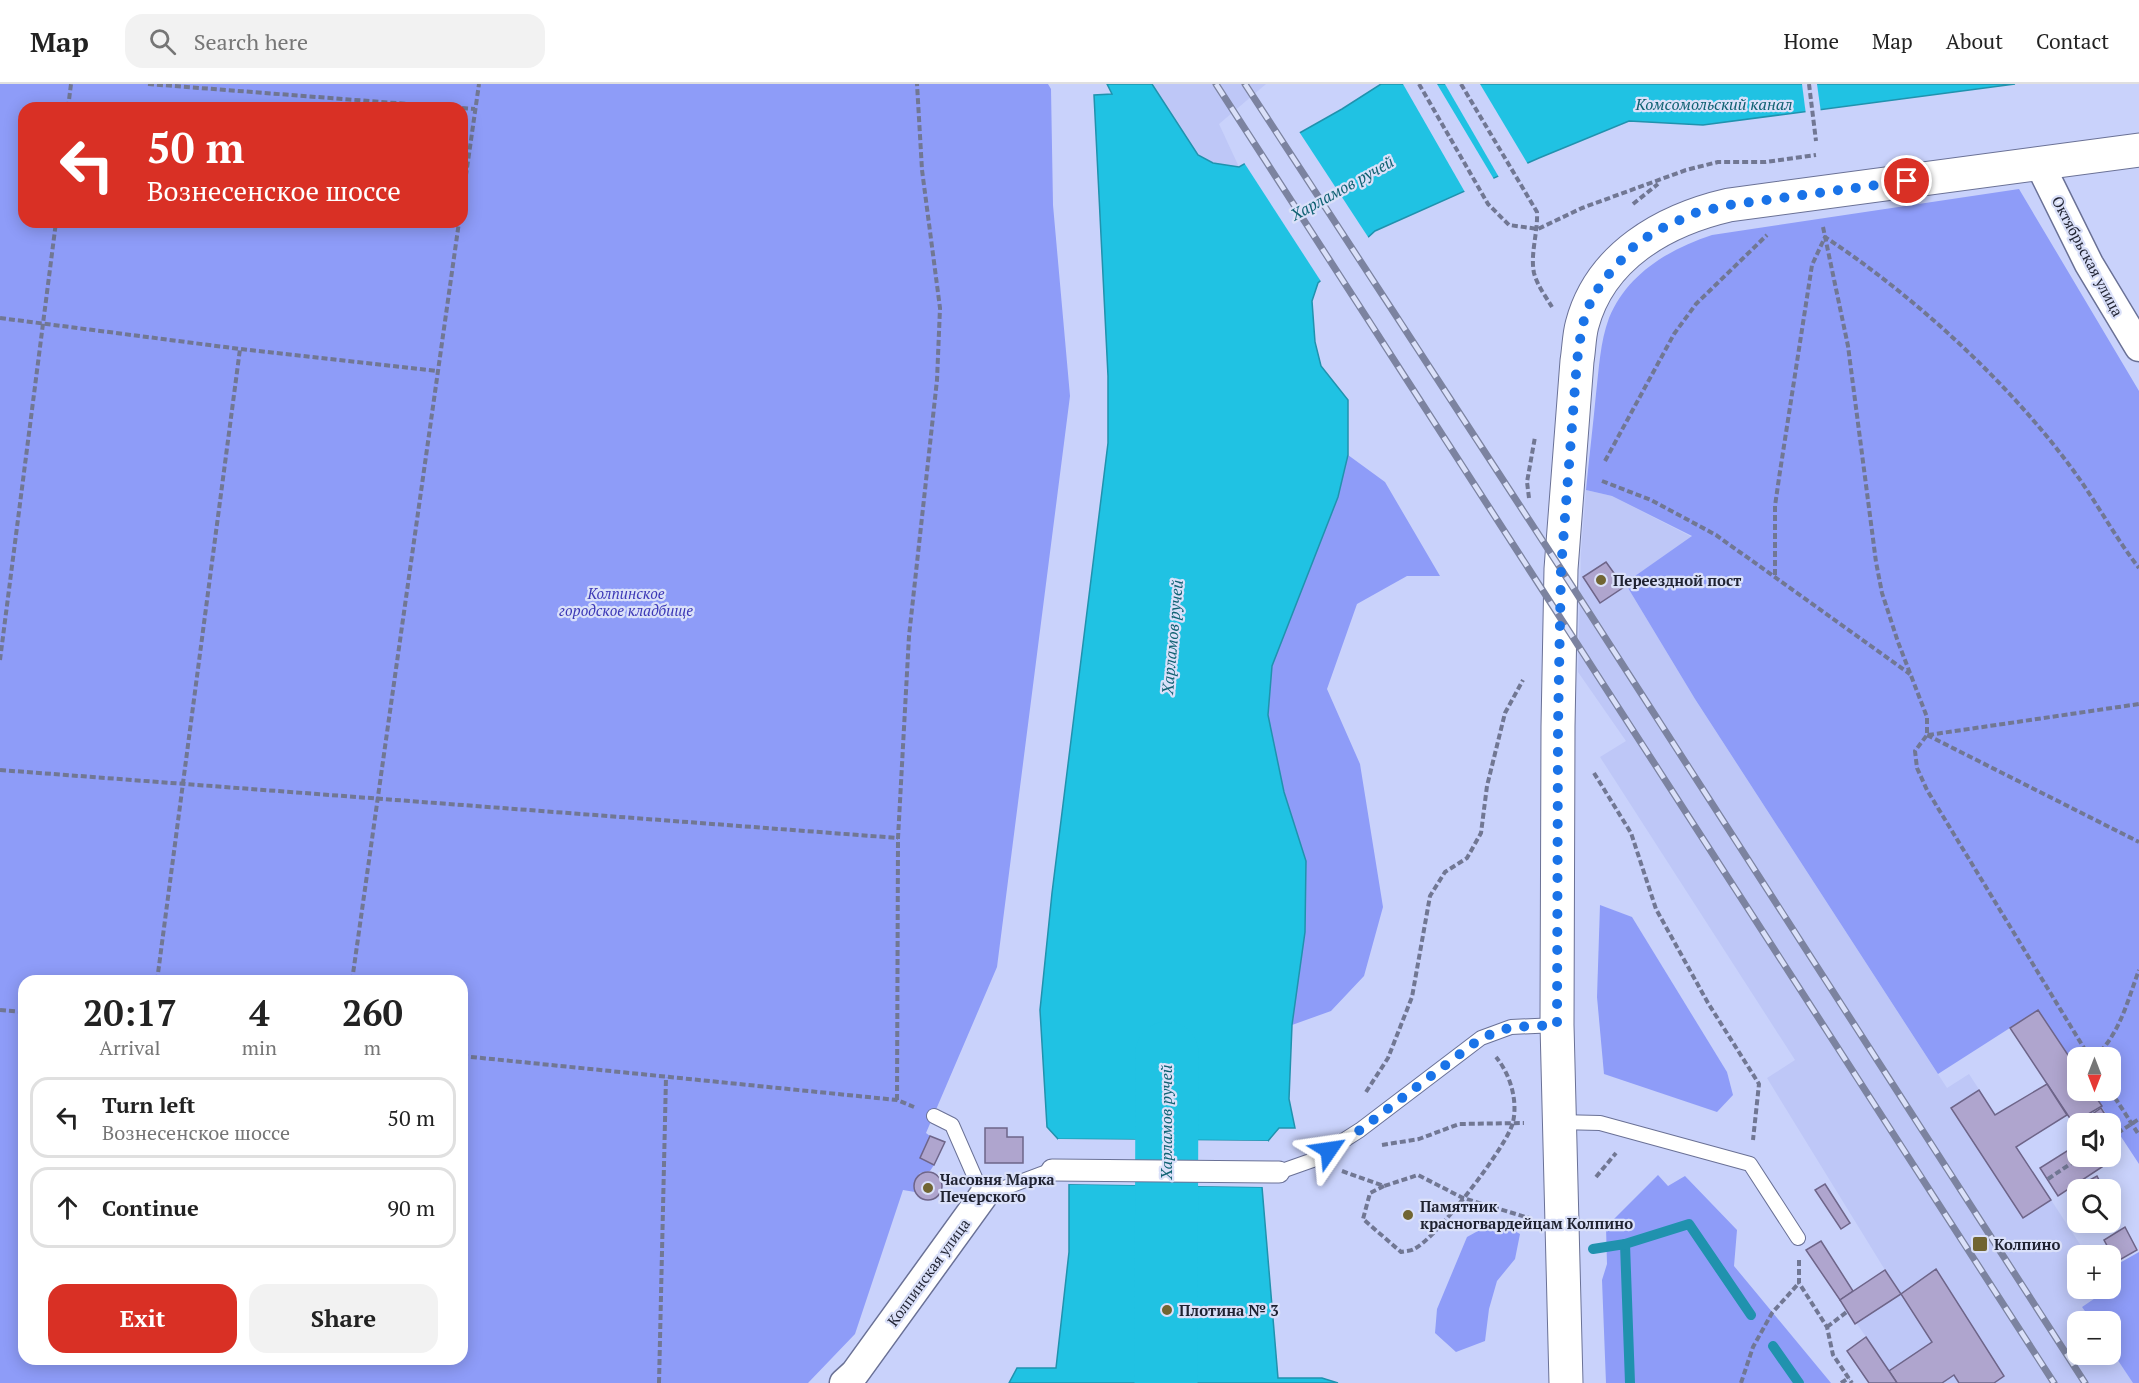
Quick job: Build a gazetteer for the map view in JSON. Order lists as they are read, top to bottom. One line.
{"streets":{"street":["Октябрьская улица","Колпинская улица"]},"water":["Комсомольский канал","Харламов ручей"],"parks":["Колпинское городское кладбище"],"places":{"other":["Переездной пост","Часовня Марка Печерского","Памятник красногвардейцам Колпино","Плотина № 3"],"transit":["Колпино"]},"north":"bottom","page":{"header":"Map","search":"Search here","nav":["Home","Map","About","Contact"],"turn":["50 m","Вознесенское шоссе"],"eta":["20:17","Arrival","4","min","260","m"],"map_buttons":["+","−"],"list":[{"name":"Turn left","note":"Вознесенское шоссе","value":"50 m"},{"name":"Continue","value":"90 m"}],"buttons":["Exit","Share"]}}
